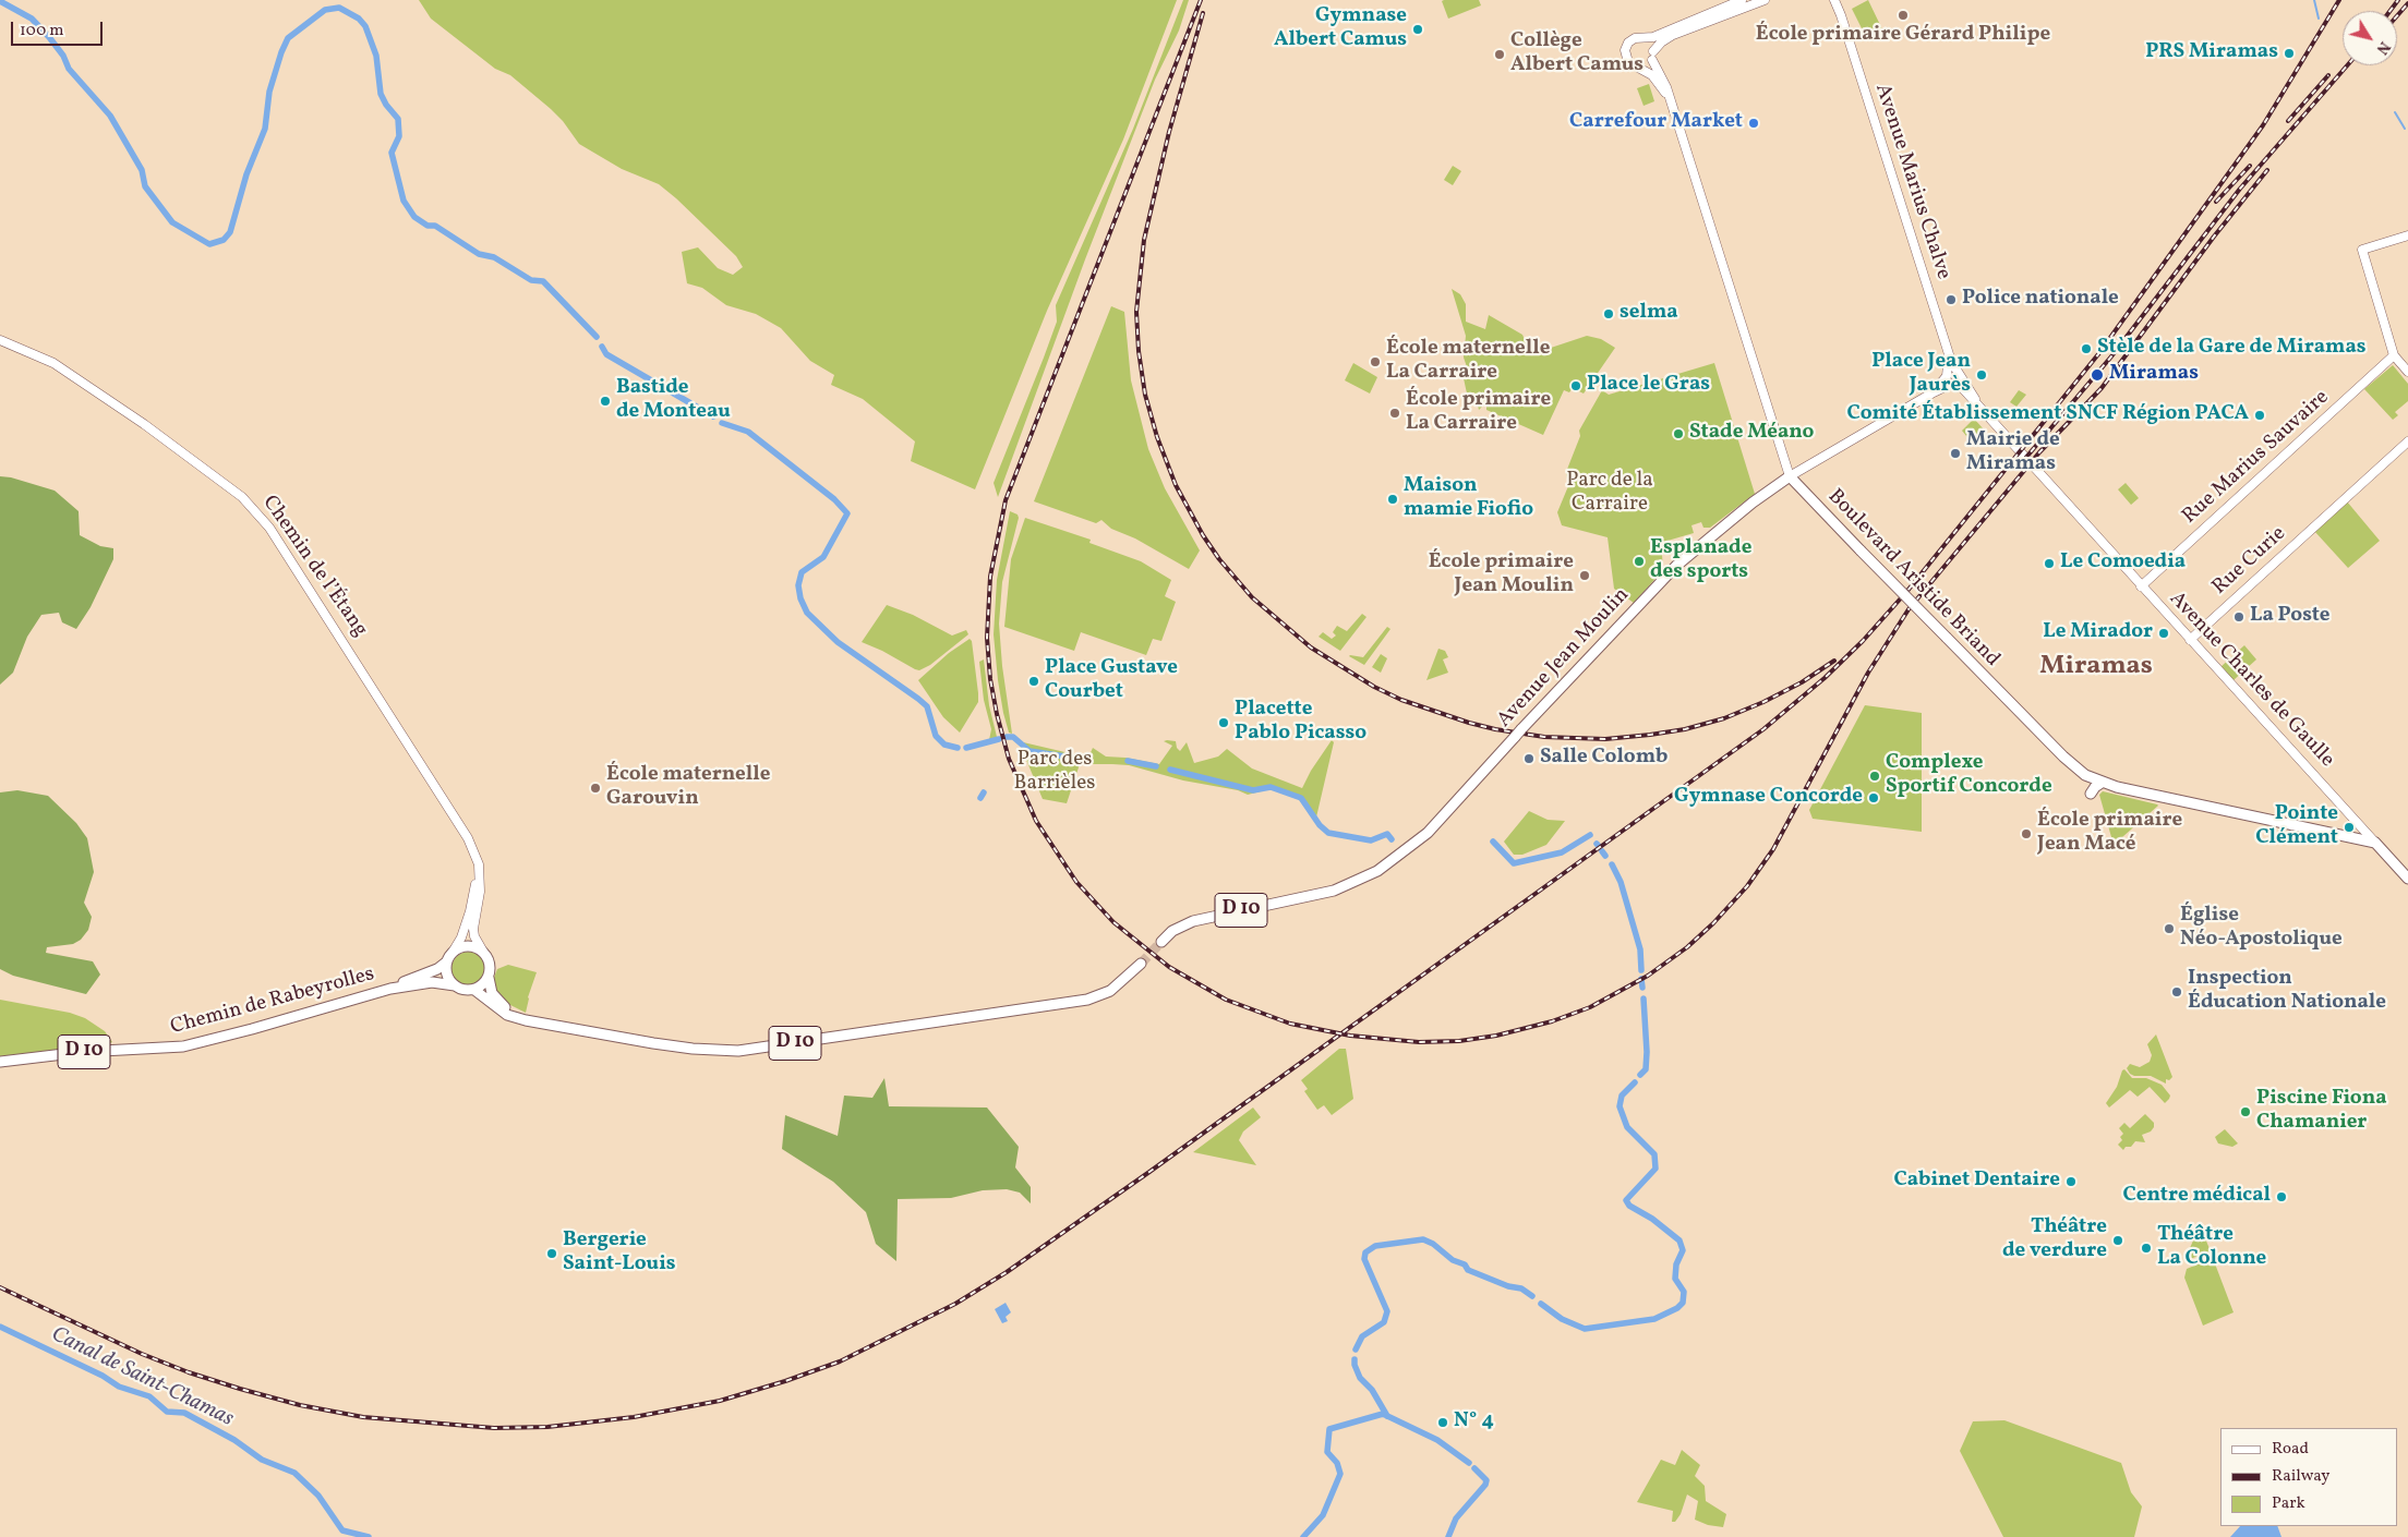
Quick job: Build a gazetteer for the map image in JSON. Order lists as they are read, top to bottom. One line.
{"streets":{"main road":["Avenue Marius Chalve","Rue Marius Sauvaire","Rue Curie","Chemin de l’Étang","Boulevard Aristide Briand","Avenue Jean Moulin","Avenue Charles de Gaulle","D 10","Chemin de Rabeyrolles"]},"crossings":[["Avenue Marius Chalve","Avenue Jean Moulin"],["Avenue Marius Chalve","Avenue Charles de Gaulle"],["Rue Marius Sauvaire","Avenue Charles de Gaulle"],["Rue Curie","Avenue Charles de Gaulle"],["Chemin de l’Étang","D 10"],["Chemin de l’Étang","Chemin de Rabeyrolles"],["Boulevard Aristide Briand","Avenue Jean Moulin"],["Boulevard Aristide Briand","Avenue Charles de Gaulle"],["Avenue Jean Moulin","Avenue Charles de Gaulle"],["D 10","Chemin de Rabeyrolles"]],"districts":["Miramas"],"water":["Canal de Saint-Chamas"],"parks":["Parc de la Carraire","Parc des Barrièles"],"places":["École primaire Gérard Philipe","Gymnase Albert Camus","PRS Miramas","Collège Albert Camus","Carrefour Market","Police nationale","selma","Stèle de la Gare de Miramas","École maternelle La Carraire","Place Jean Jaurès","Miramas","Place le Gras","Bastide de Monteau","École primaire La Carraire","Comité Établissement SNCF Région PACA","Stade Méano","Mairie de Miramas","Maison mamie Fiofio","Esplanade des sports","Le Comoedia","École primaire Jean Moulin","La Poste","Le Mirador","Place Gustave Courbet","Placette Pablo Picasso","Salle Colomb","Complexe Sportif Concorde","École maternelle Garouvin","Gymnase Concorde","Pointe Clément","École primaire Jean Macé","Église Néo-Apostolique","Inspection Éducation Nationale","Piscine Fiona Chamanier","Cabinet Dentaire","Centre médical","Théâtre de verdure","Théâtre La Colonne","Bergerie Saint-Louis","N° 4"],"legend":["Road","Railway","Park"],"scale_bar":"100 m","north":"bottom right"}
